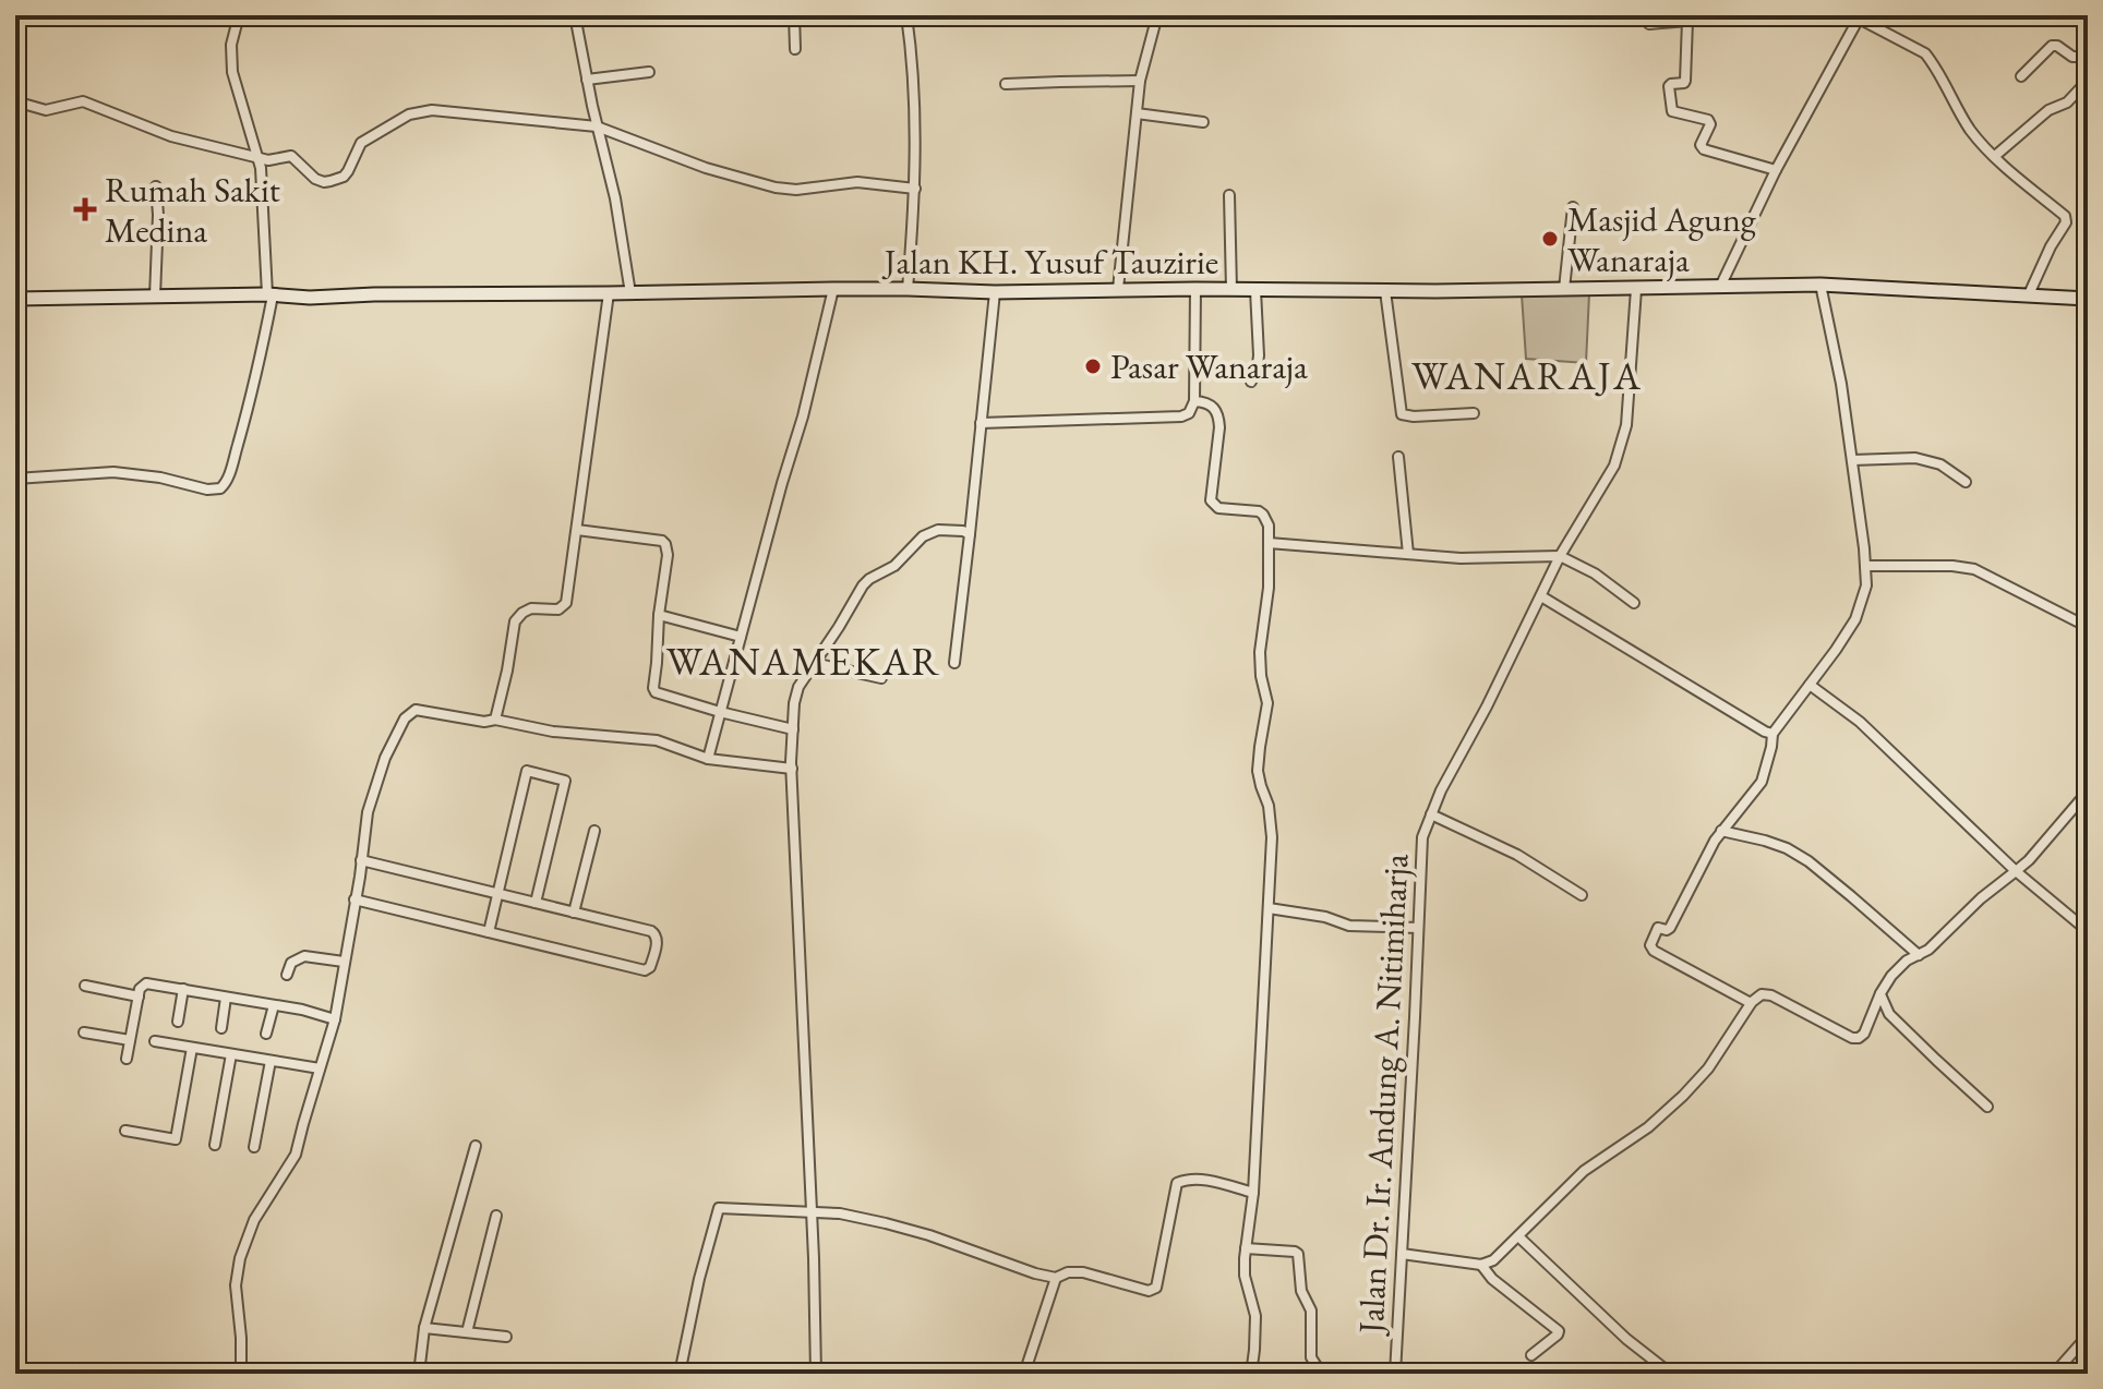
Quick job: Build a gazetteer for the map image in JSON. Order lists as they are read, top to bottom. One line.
{"streets":{"main road":["Jalan KH. Yusuf Tauzirie"],"street":["Jalan Dr. Ir. Andung A. Nitimiharja"]},"crossings":[["Jalan KH. Yusuf Tauzirie","Jalan Dr. Ir. Andung A. Nitimiharja"]],"districts":["WANARAJA","WANAMEKAR"],"places":{"health":["Rumah Sakit Medina"],"other":["Masjid Agung Wanaraja","Pasar Wanaraja"]}}
